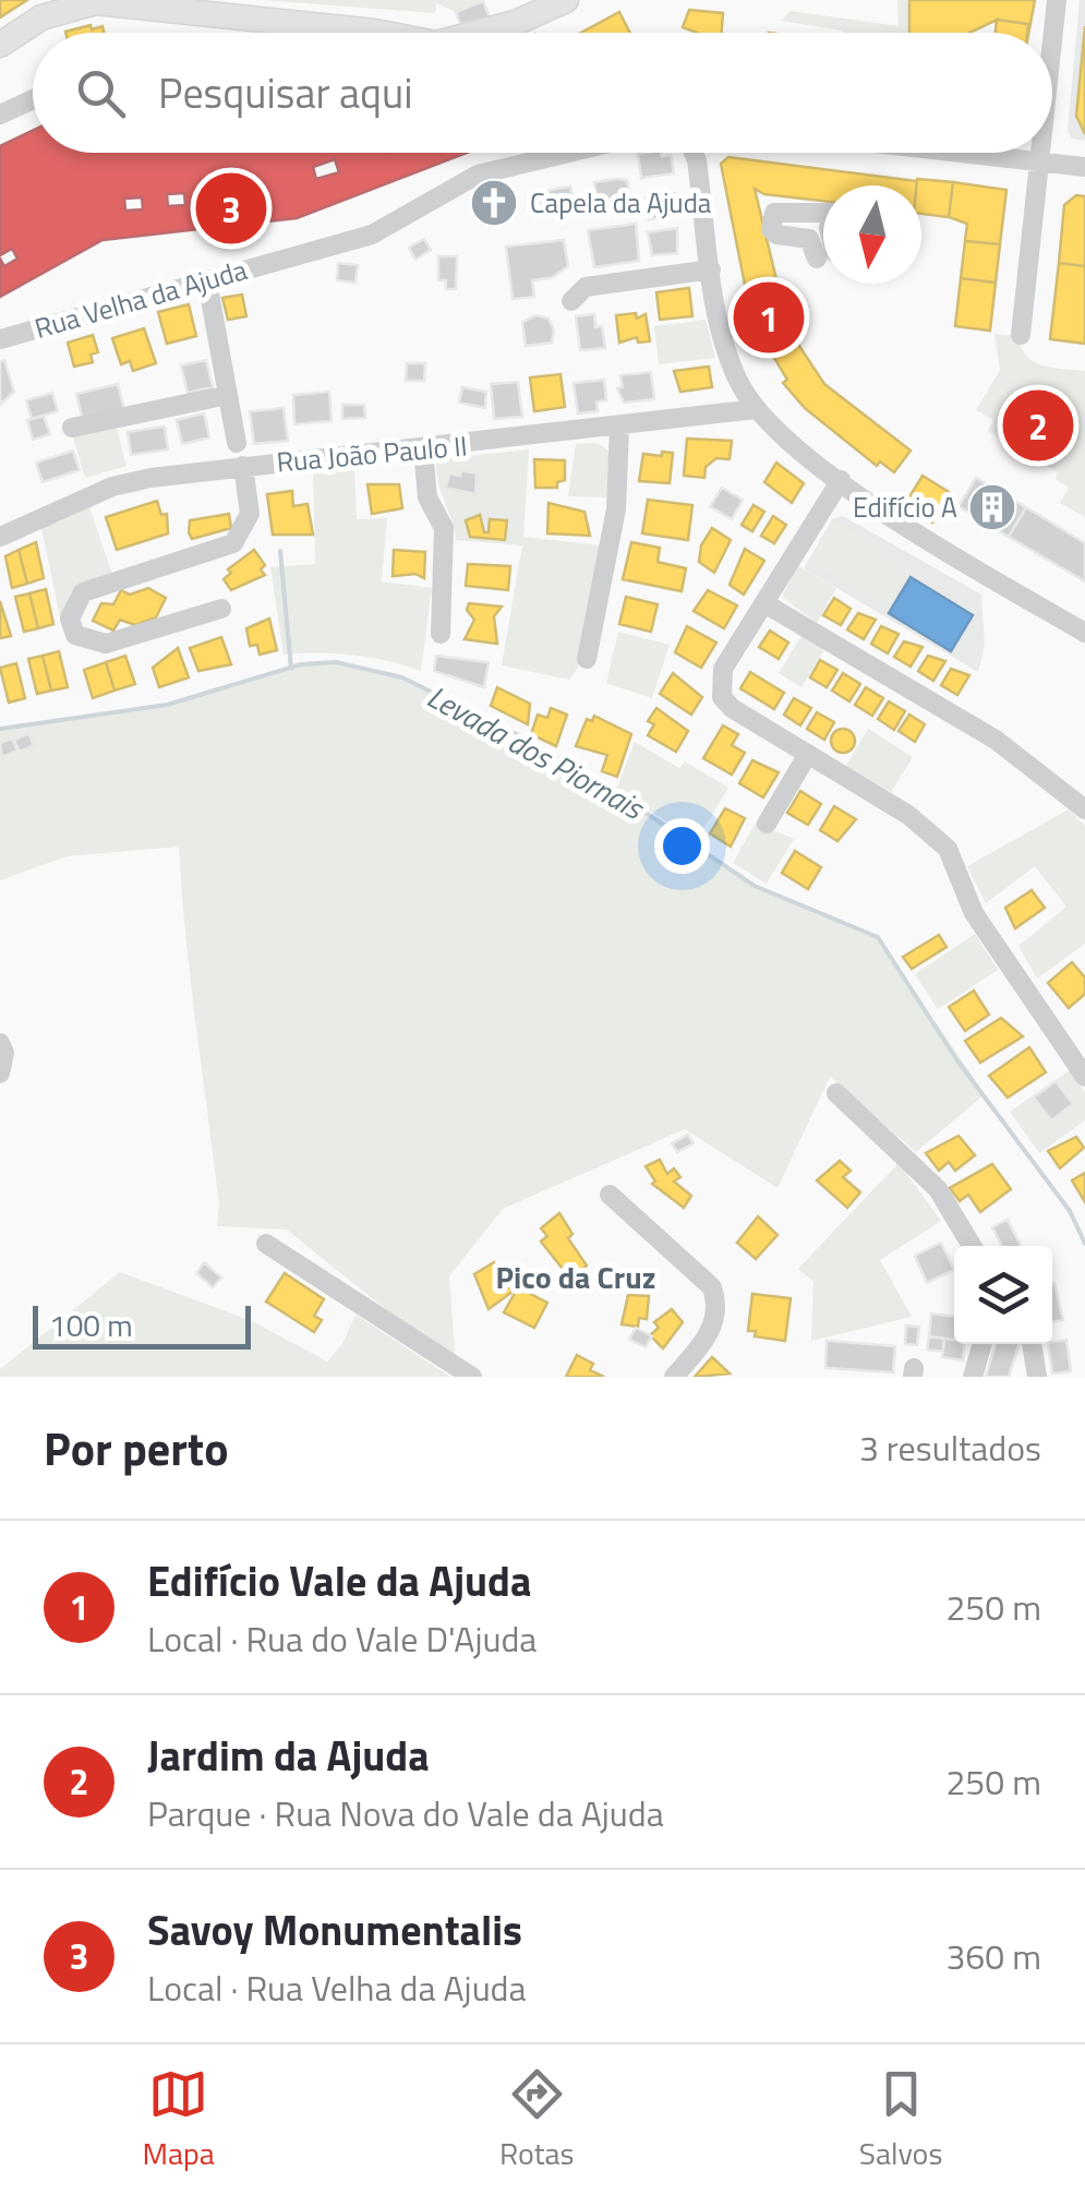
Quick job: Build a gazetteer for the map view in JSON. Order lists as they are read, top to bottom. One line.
{"streets":{"street":["Rua Velha da Ajuda","Rua João Paulo II"]},"districts":["Pico da Cruz"],"water":["Levada dos Piornais"],"places":{"church":["Capela da Ajuda"],"building":["Edifício A"]},"scale_bar":"100 m","north":"bottom","page":{"search":"Pesquisar aqui","pins":["3","1","2"],"scale":"100 m","heading":["Por perto","3 resultados"],"list":[{"mark":"1","name":"Edifício Vale da Ajuda","note":"Local · Rua do Vale D'Ajuda","value":"250 m"},{"mark":"2","name":"Jardim da Ajuda","note":"Parque · Rua Nova do Vale da Ajuda","value":"250 m"},{"mark":"3","name":"Savoy Monumentalis","note":"Local · Rua Velha da Ajuda","value":"360 m"}],"nav":["Mapa","Rotas","Salvos"]}}
